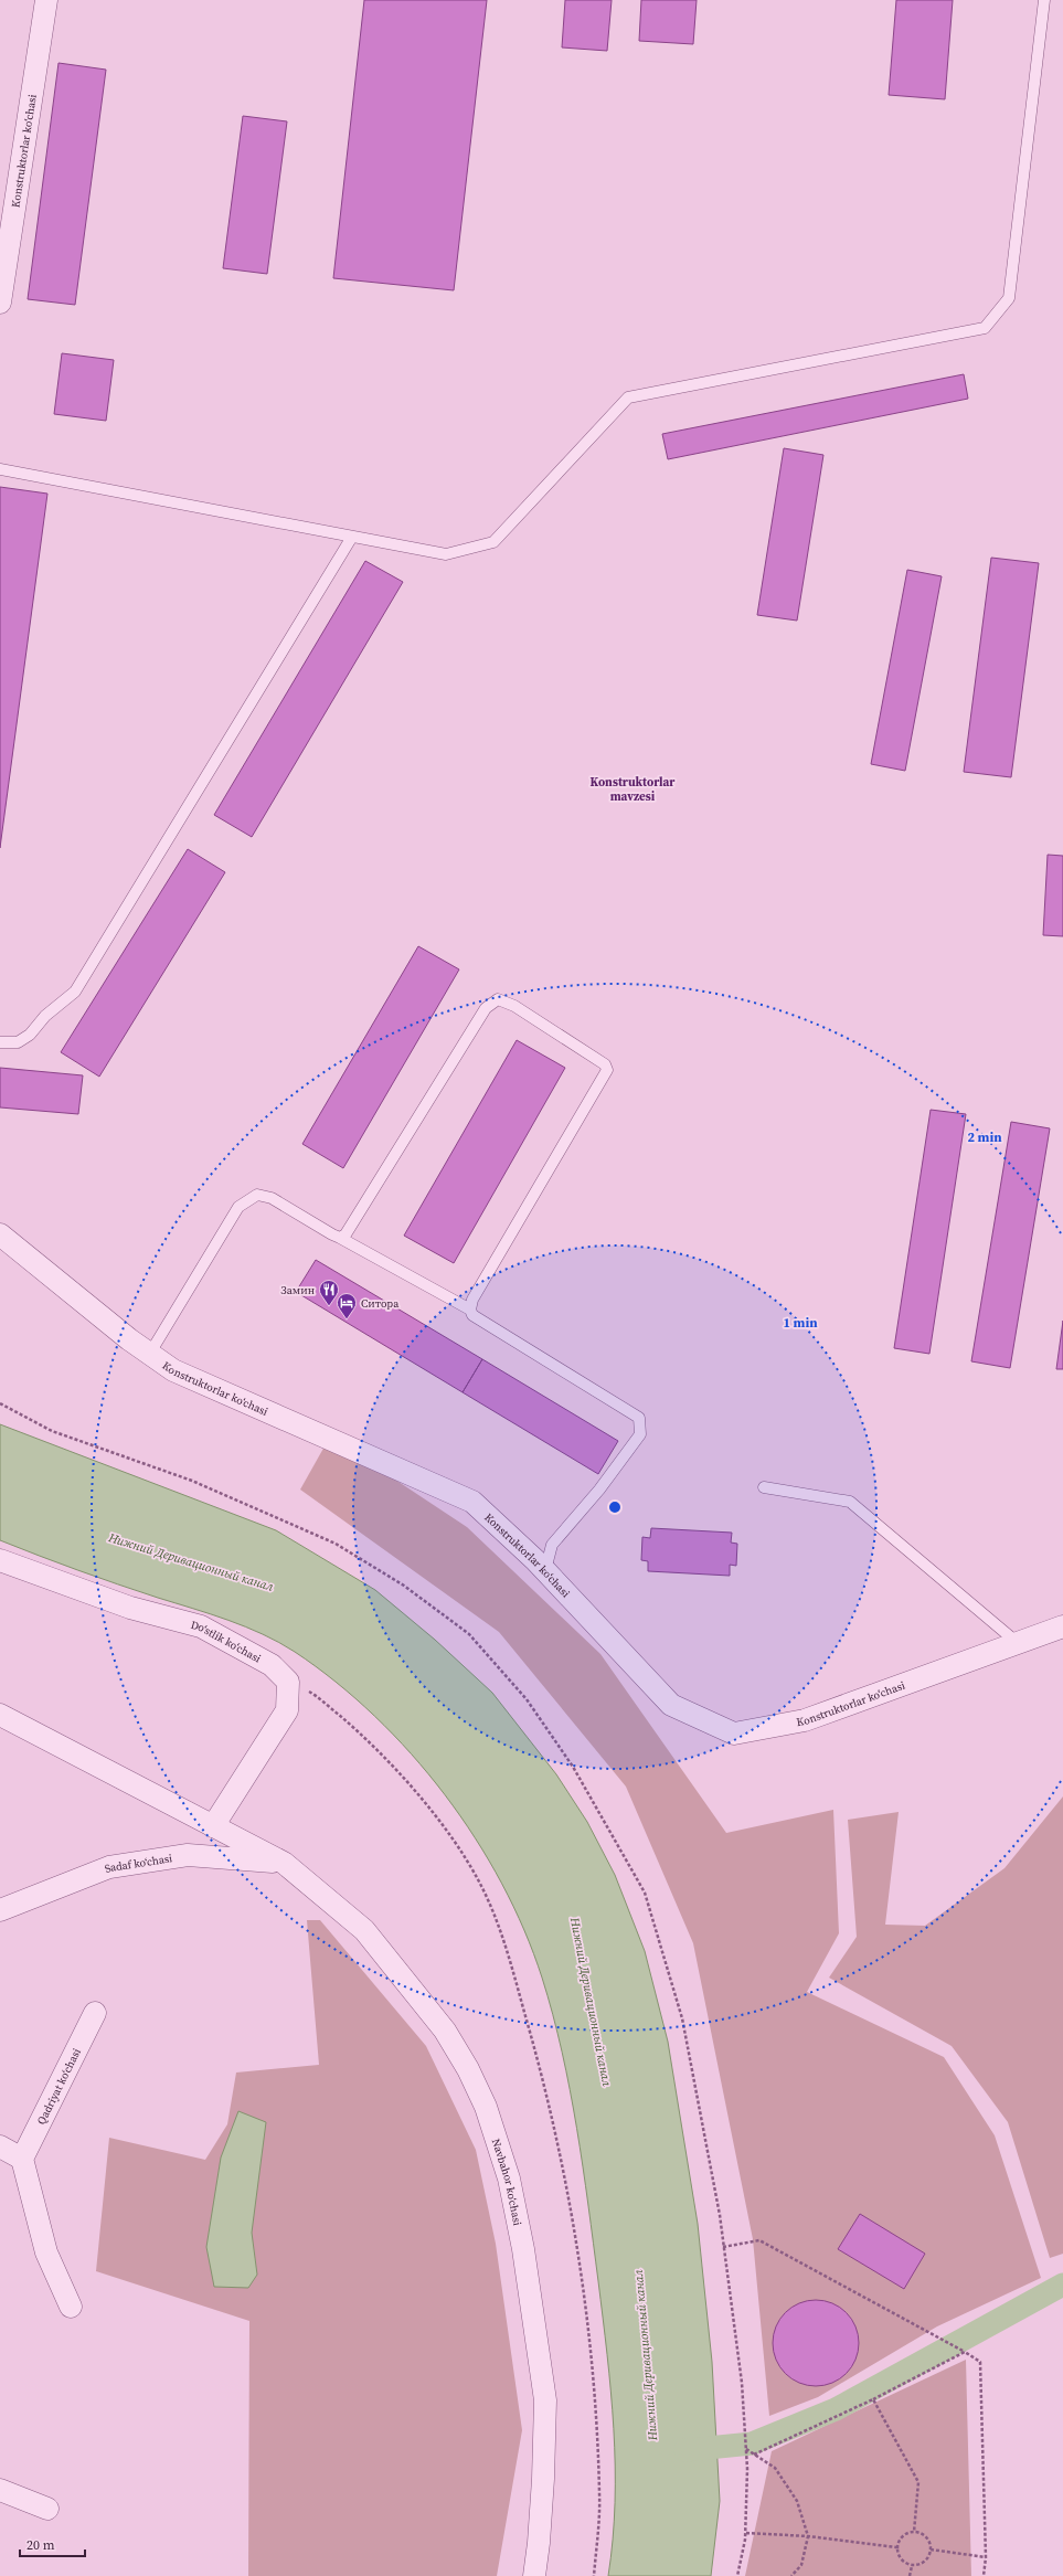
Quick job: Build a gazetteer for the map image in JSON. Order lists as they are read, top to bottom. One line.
{"streets":{"street":["Konstruktorlar ko‘chasi","Do‘stlik ko‘chasi","Sadaf ko‘chasi","Qadriyat ko‘chasi","Navbahor ko‘chasi"]},"crossings":[["Sadaf ko‘chasi","Navbahor ko‘chasi"]],"districts":["Konstruktorlar mavzesi"],"water":["Нижний Деривационный канал"],"places":{"restaurant":["Замин"],"hotel":["Ситора"]},"scale_bar":"20 m","rings":["2 min","1 min"]}
